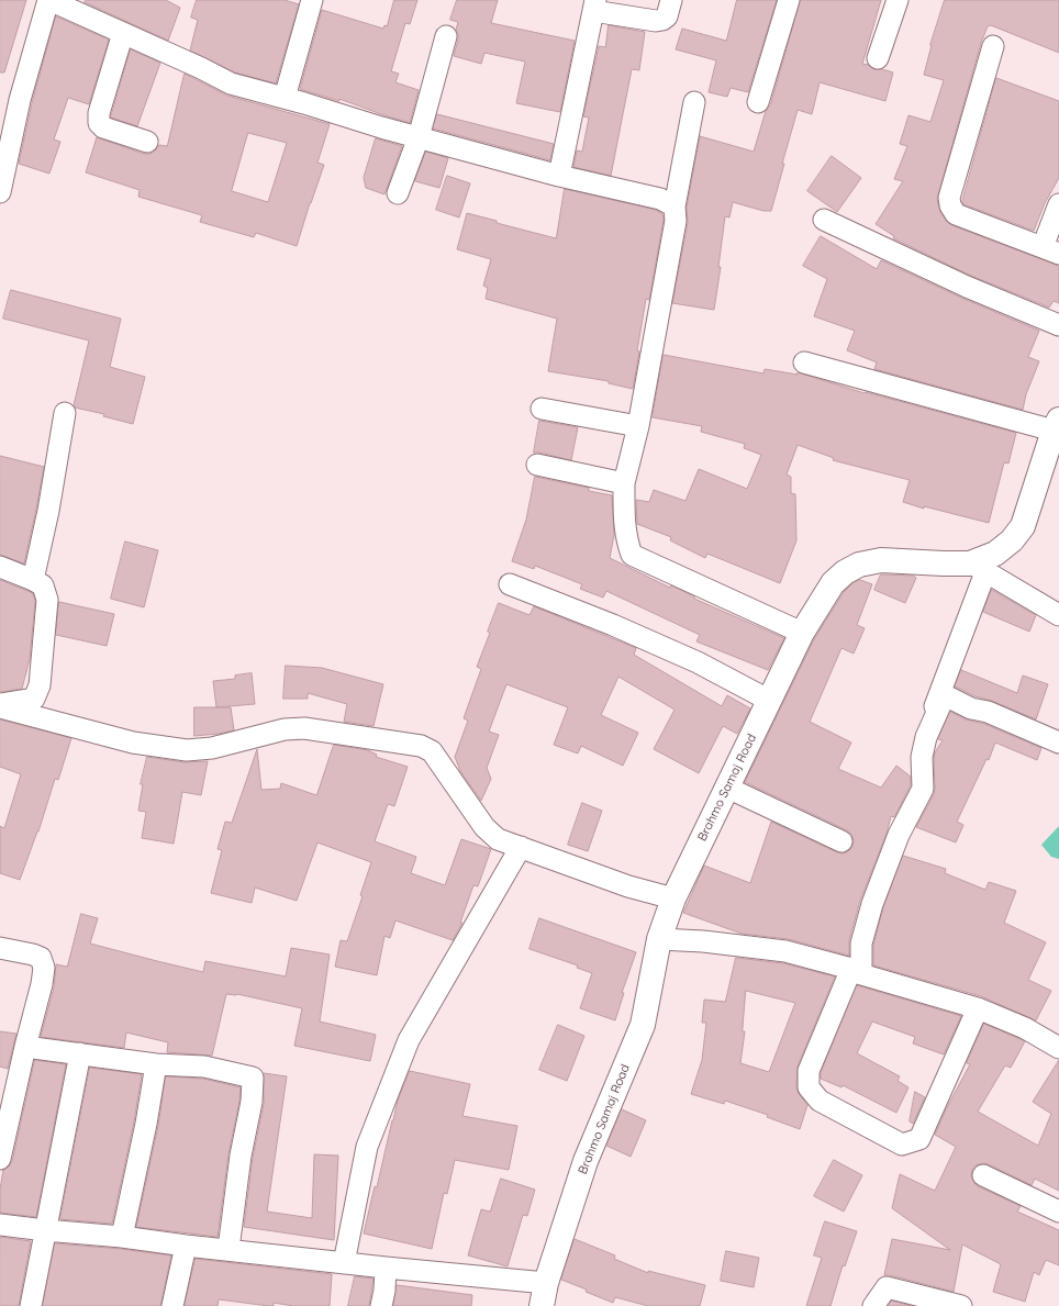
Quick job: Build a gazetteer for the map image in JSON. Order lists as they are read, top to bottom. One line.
{"streets":{"street":["Brahmo Samaj Road"]}}
